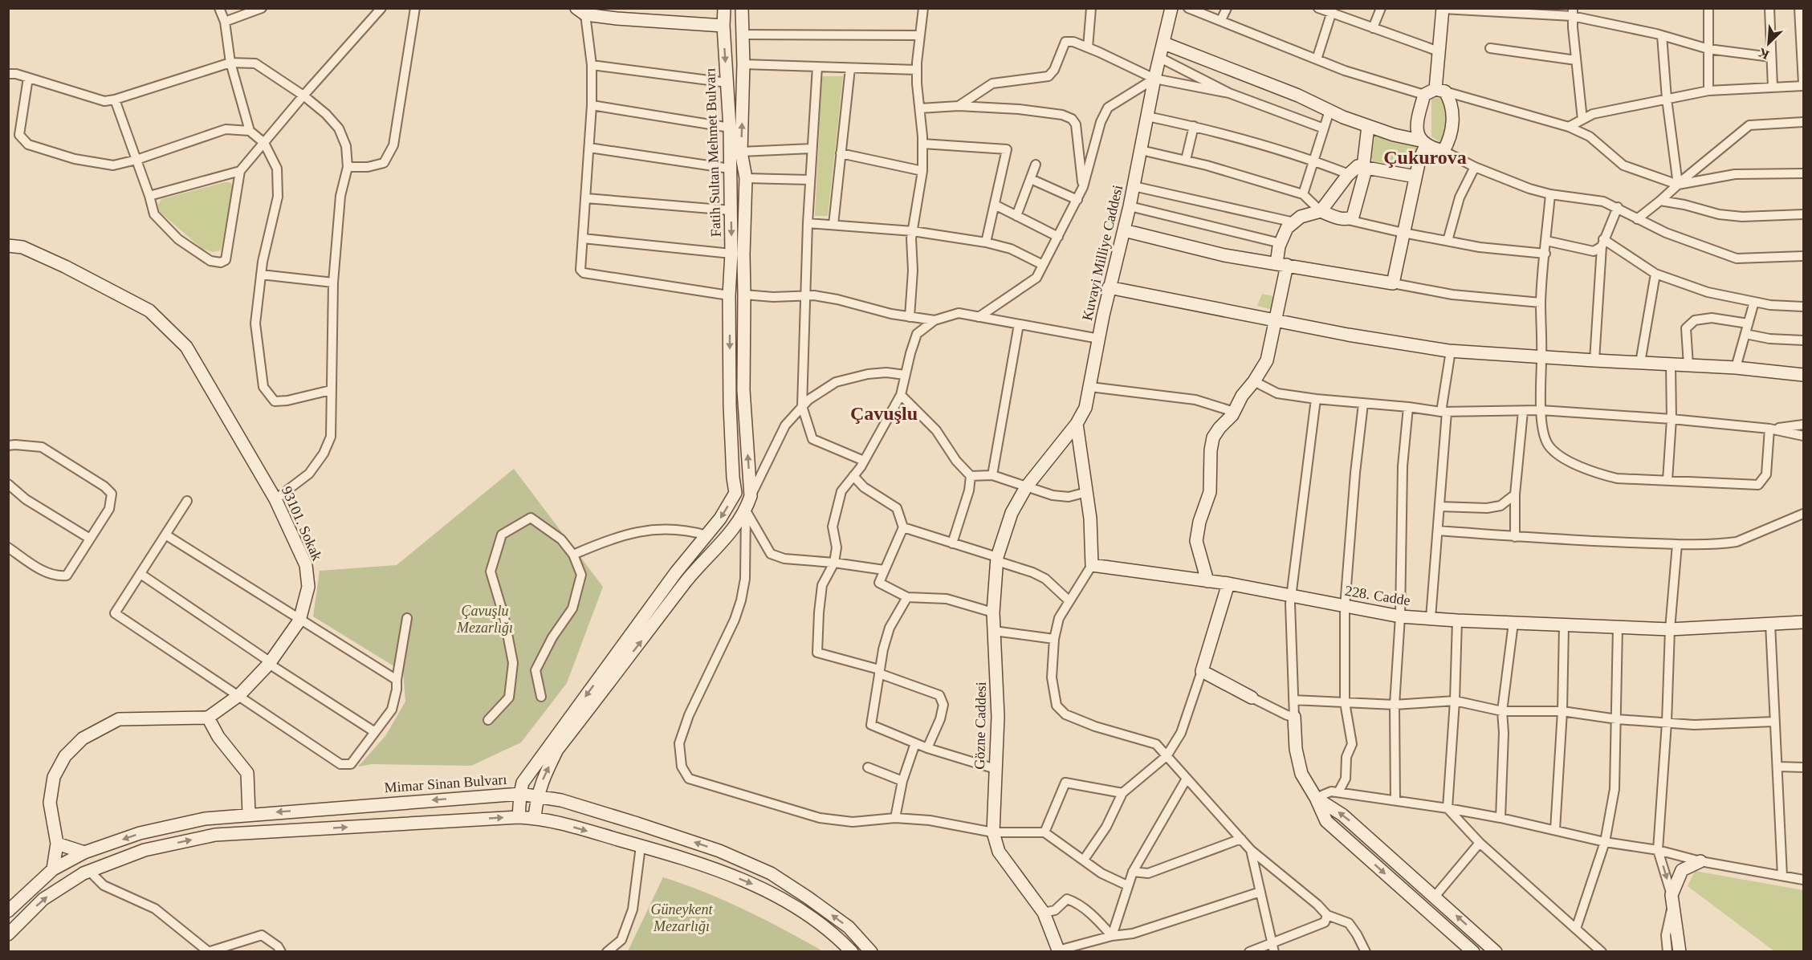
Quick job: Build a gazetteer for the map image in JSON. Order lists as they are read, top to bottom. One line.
{"streets":{"street":["Fatih Sultan Mehmet Bulvarı","Kuvayi Milliye Caddesi","93101. Sokak","228. Cadde","Gözne Caddesi","Mimar Sinan Bulvarı"]},"crossings":[["Fatih Sultan Mehmet Bulvarı","Mimar Sinan Bulvarı"],["Kuvayi Milliye Caddesi","Gözne Caddesi"]],"districts":["Çukurova","Çavuşlu"],"parks":["Çavuşlu Mezarlığı","Güneykent Mezarlığı"],"north":"bottom left"}
